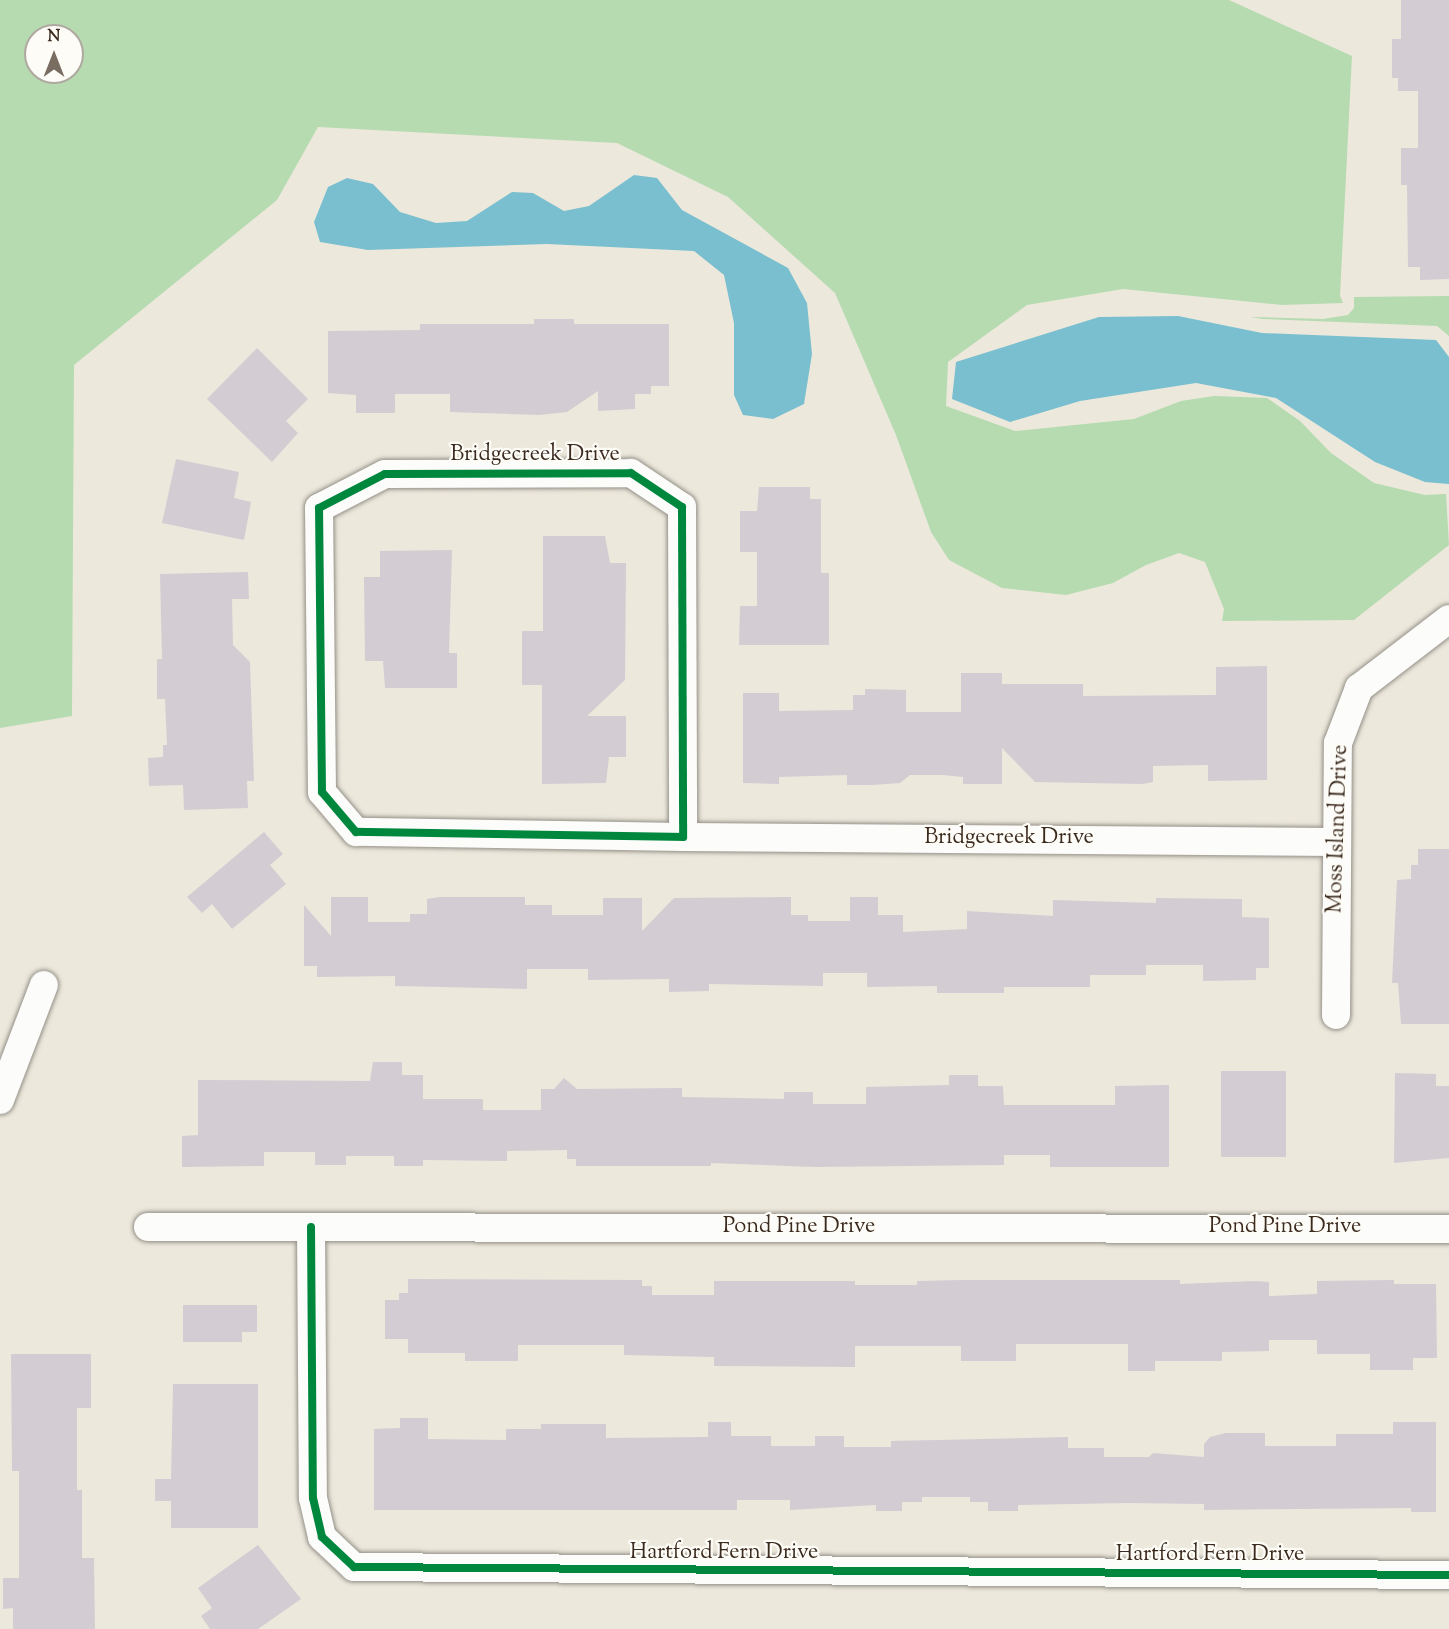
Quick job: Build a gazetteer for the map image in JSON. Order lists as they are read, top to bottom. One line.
{"streets":{"street":["Bridgecreek Drive","Moss Island Drive","Pond Pine Drive","Hartford Fern Drive"]},"crossings":[["Bridgecreek Drive","Moss Island Drive"],["Pond Pine Drive","Hartford Fern Drive"]],"north":"top"}
